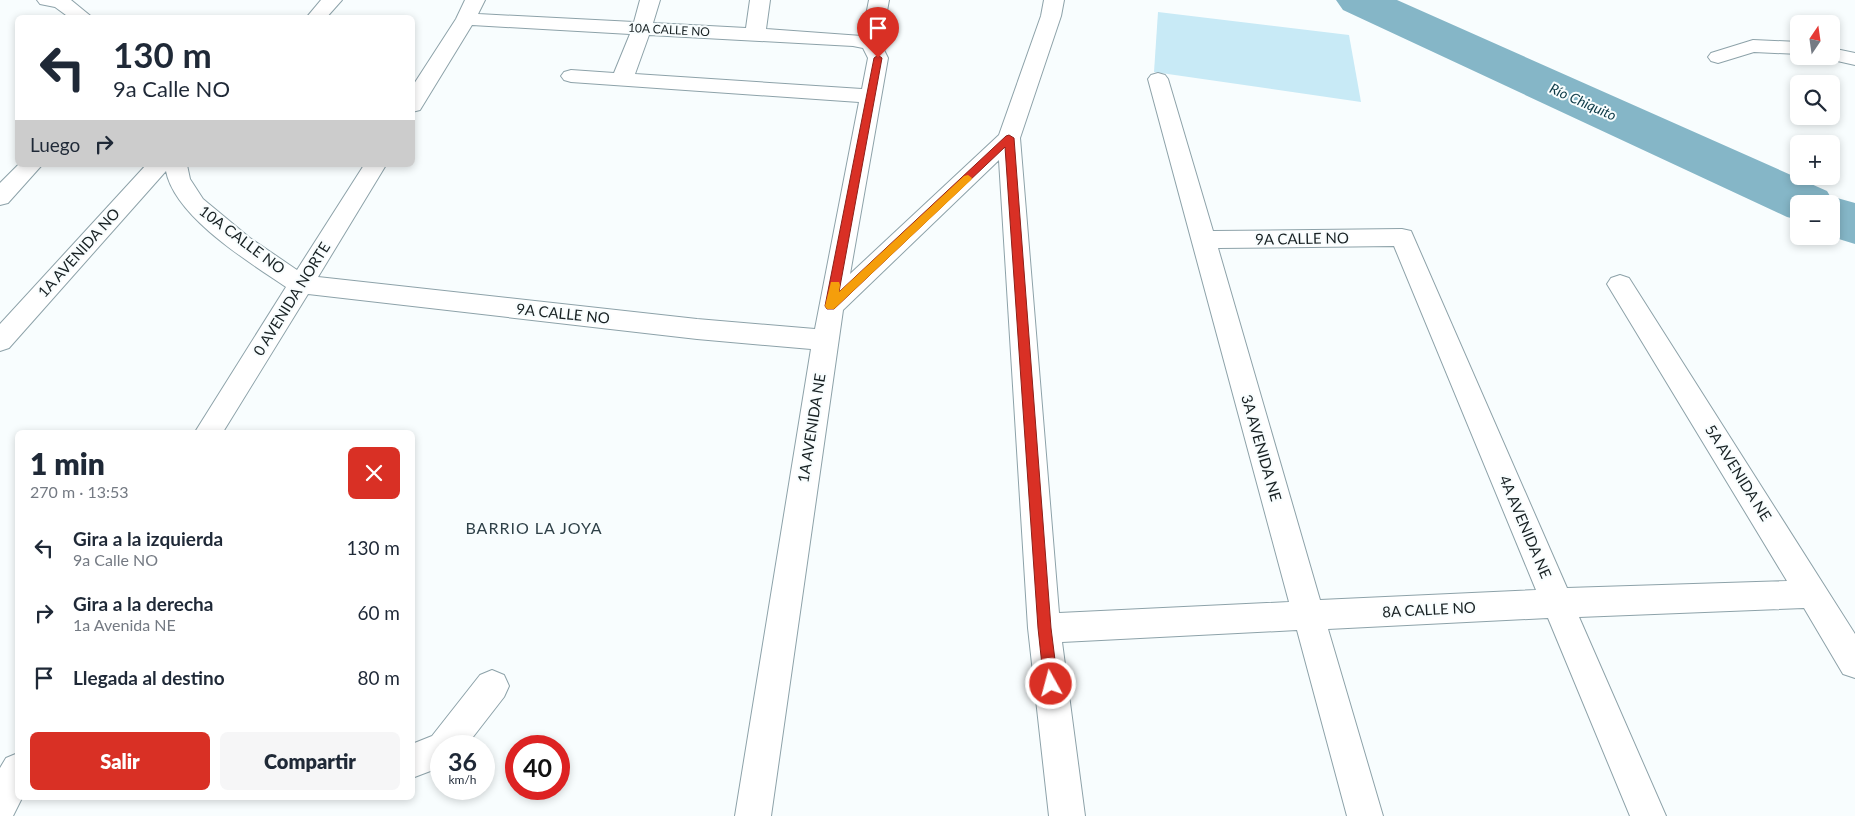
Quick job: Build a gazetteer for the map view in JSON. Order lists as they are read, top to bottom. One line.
{"streets":{"street":["10A CALLE NO","9A CALLE NO","1A AVENIDA NO","0 AVENIDA NORTE","1A AVENIDA NE","3A AVENIDA NE","5A AVENIDA NE","4A AVENIDA NE","8A CALLE NO"]},"crossings":[["10A CALLE NO","9A CALLE NO"],["10A CALLE NO","0 AVENIDA NORTE"],["10A CALLE NO","1A AVENIDA NE"],["9A CALLE NO","0 AVENIDA NORTE"],["9A CALLE NO","1A AVENIDA NE"],["9A CALLE NO","3A AVENIDA NE"],["9A CALLE NO","4A AVENIDA NE"],["3A AVENIDA NE","8A CALLE NO"],["5A AVENIDA NE","8A CALLE NO"],["4A AVENIDA NE","8A CALLE NO"]],"districts":["BARRIO LA JOYA"],"water":["Río Chiquito"],"north":"top","page":{"map_buttons":["+","−"],"turn":["130 m","9a Calle NO"],"then":"Luego","heading":["1 min","270 m · 13:53"],"list":[{"name":"Gira a la izquierda","note":"9a Calle NO","value":"130 m"},{"name":"Gira a la derecha","note":"1a Avenida NE","value":"60 m"},{"name":"Llegada al destino","value":"80 m"}],"buttons":["Salir","Compartir"],"speed":"36 km/h","limit":"40"}}
